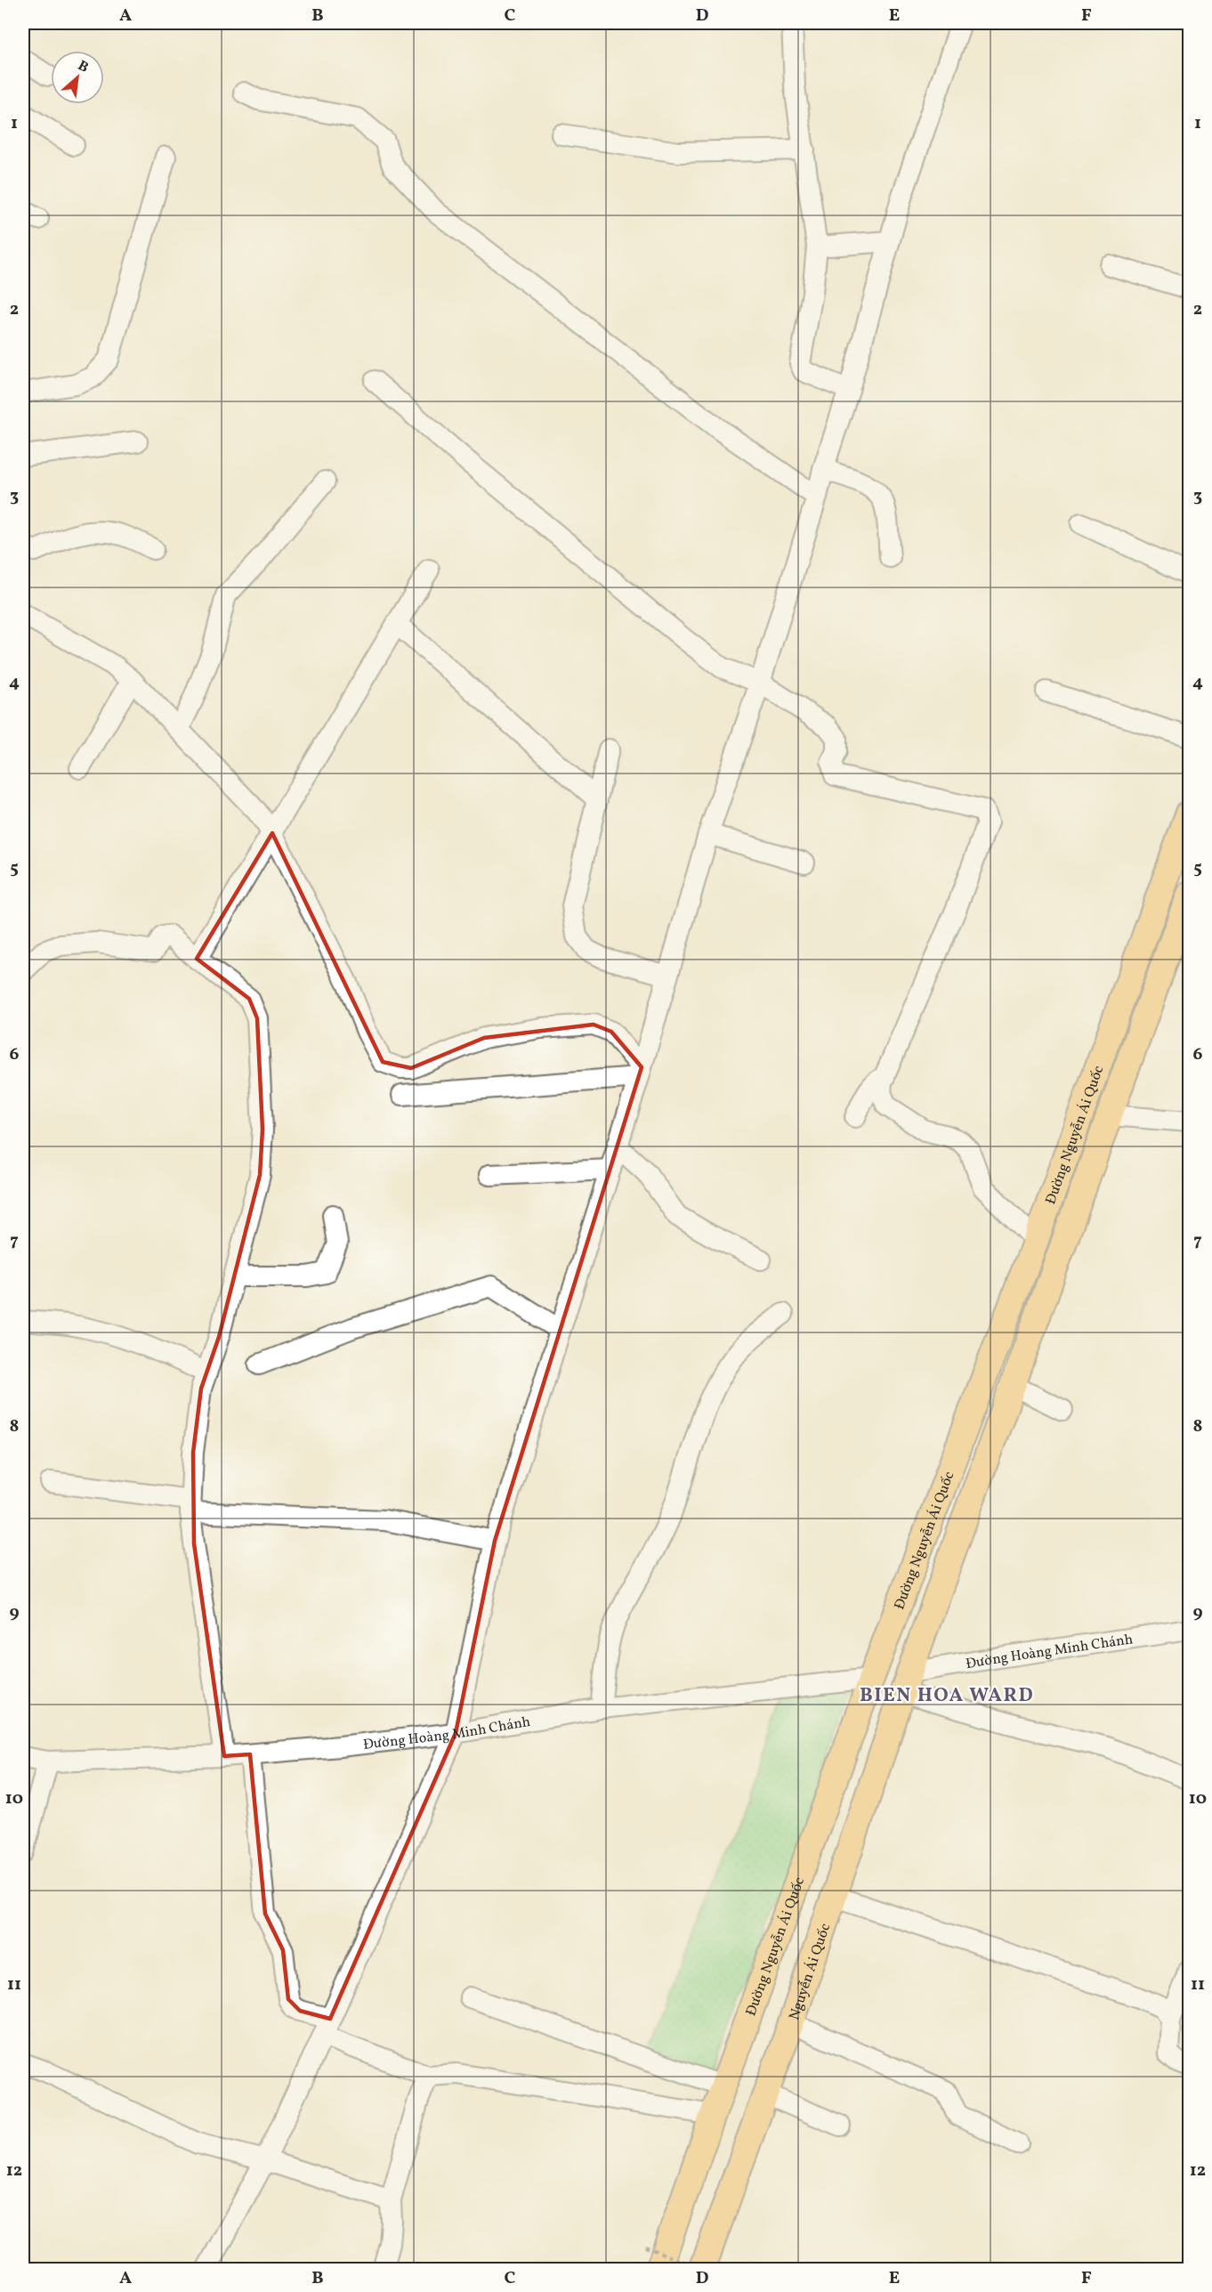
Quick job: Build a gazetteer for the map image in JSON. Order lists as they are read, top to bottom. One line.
{"streets":{"main road":["Đường Nguyễn Ái Quốc","Nguyễn Ái Quốc"],"street":["Đường Hoàng Minh Chánh"]},"crossings":[["Đường Nguyễn Ái Quốc","Đường Hoàng Minh Chánh"],["Đường Nguyễn Ái Quốc","Nguyễn Ái Quốc"],["Đường Hoàng Minh Chánh","Nguyễn Ái Quốc"]],"districts":["BIEN HOA WARD"],"north":"top right","grid":{"columns":["A","B","C","D","E","F"],"rows":["1","2","3","4","5","6","7","8","9","10","11","12"]}}
